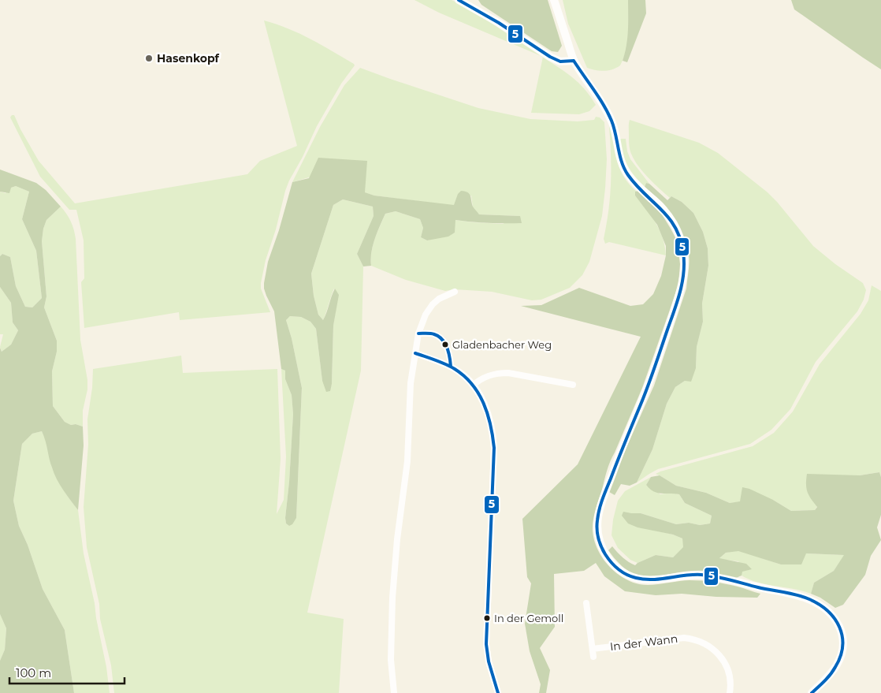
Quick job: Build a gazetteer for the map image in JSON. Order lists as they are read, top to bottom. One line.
{"streets":{"street":["In der Wann"]},"places":["Hasenkopf","Gladenbacher Weg","In der Gemoll"],"lines":["transit line 5"],"scale_bar":"100 m"}
